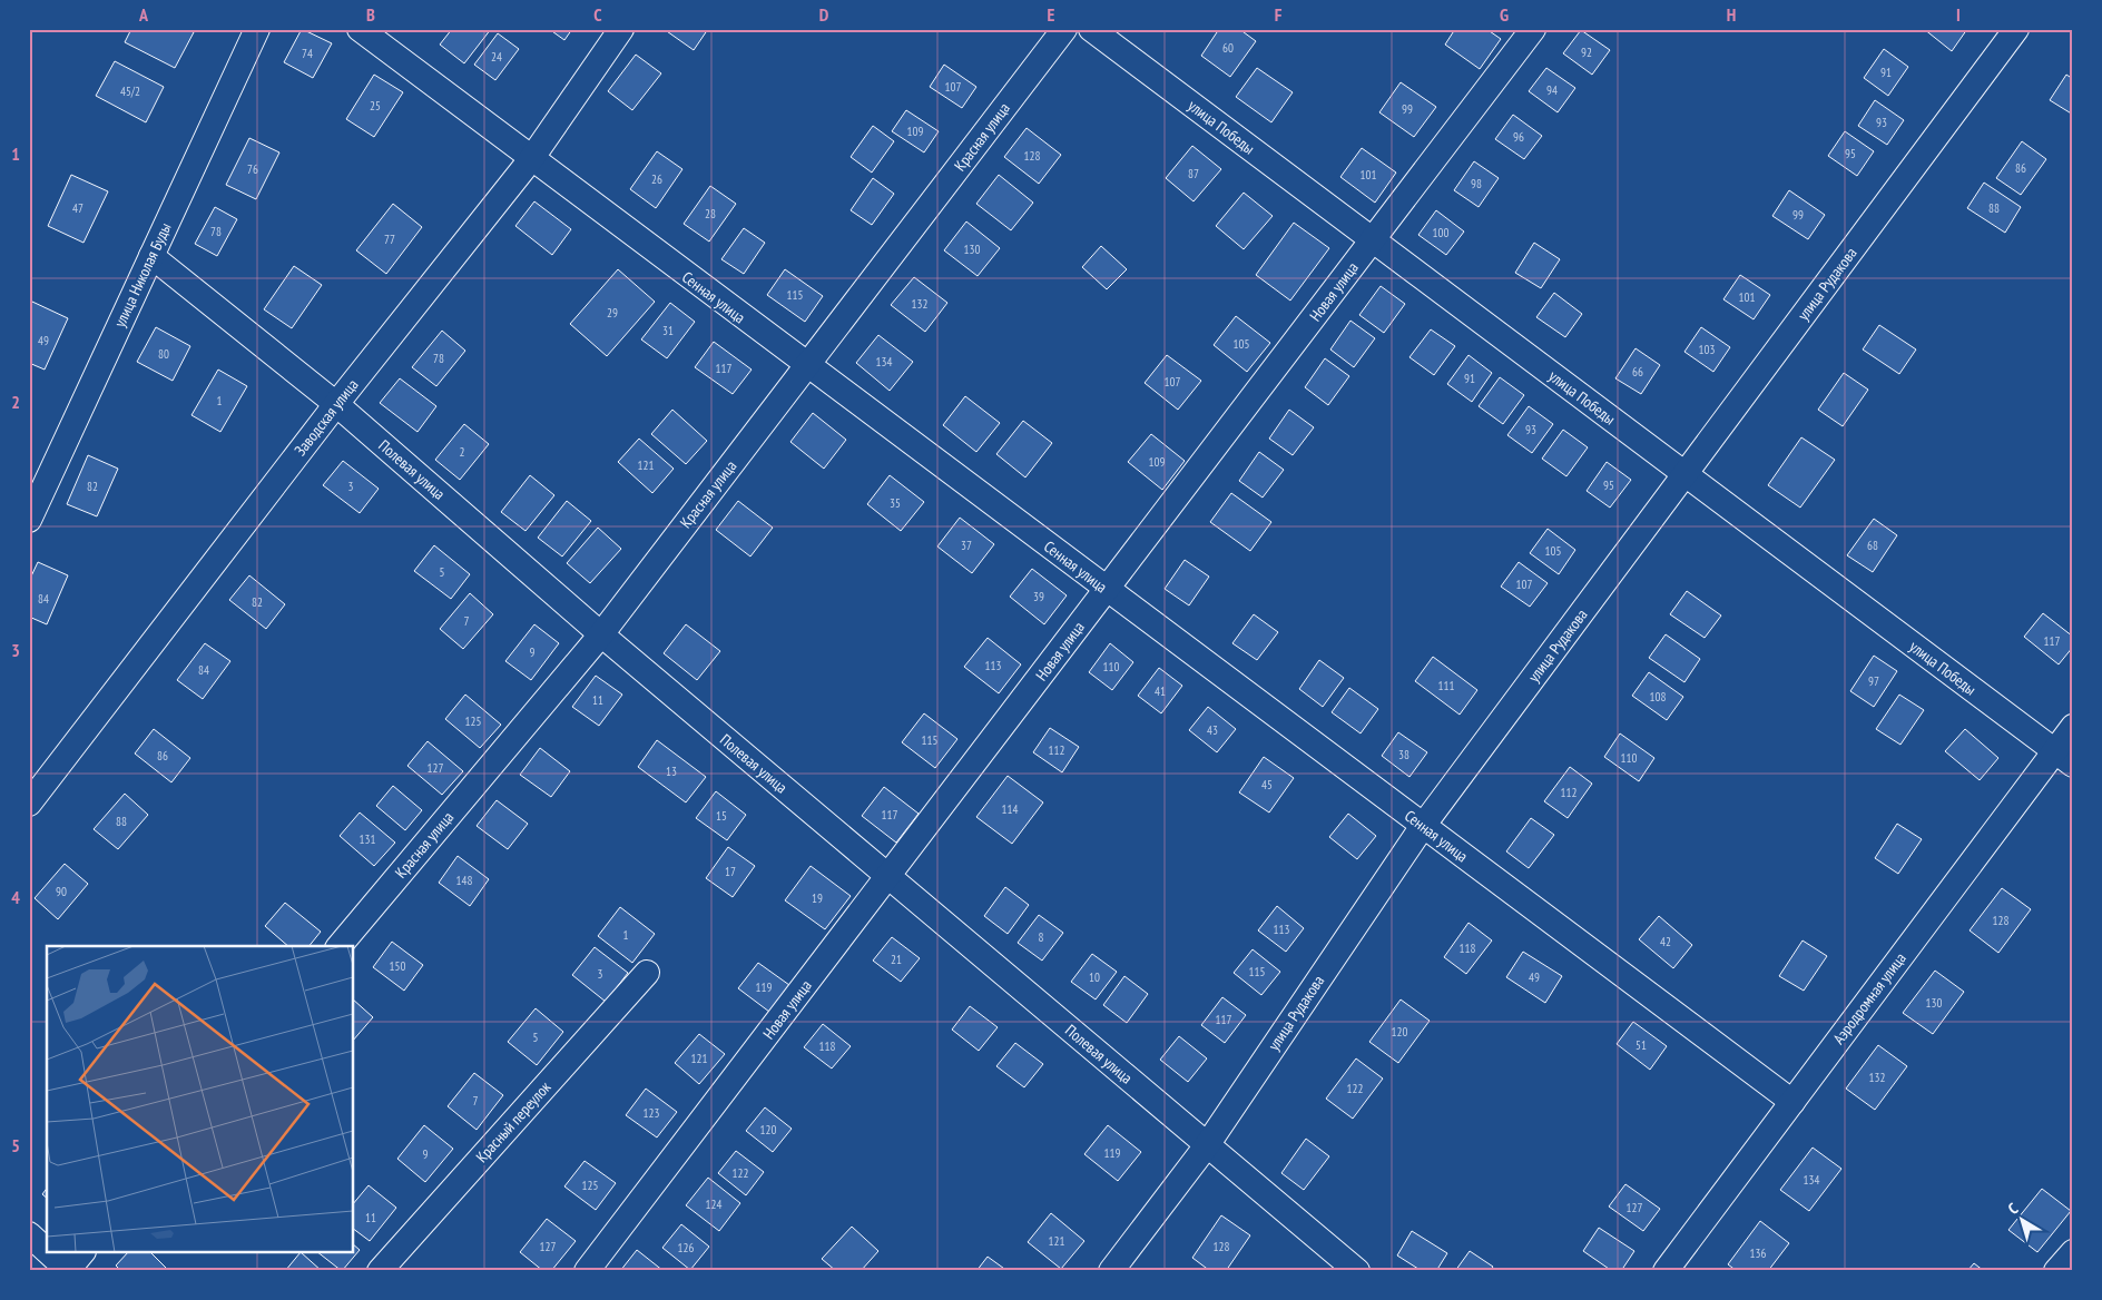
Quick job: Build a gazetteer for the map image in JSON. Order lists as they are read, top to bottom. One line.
{"streets":{"street":["улица Победы","Красная улица","улица Николая Буды","улица Рудакова","Новая улица","Сенная улица","Заводская улица","Полевая улица","Аэродромная улица","Красный переулок"]},"crossings":[["улица Победы","улица Рудакова"],["улица Победы","Новая улица"],["улица Победы","Аэродромная улица"],["Красная улица","Сенная улица"],["Красная улица","Полевая улица"],["улица Николая Буды","Полевая улица"],["улица Рудакова","Сенная улица"],["улица Рудакова","Полевая улица"],["Новая улица","Сенная улица"],["Новая улица","Полевая улица"],["Сенная улица","Заводская улица"],["Сенная улица","Аэродромная улица"],["Заводская улица","Полевая улица"]],"house_numbers":["60","92","74","24","91","107","94","45/2","25","99","93","109","96","95","128","86","76","87","101","26","98","47","88","28","99","78","100","77","130","115","101","132","29","31","49","105","103","80","78","134","117","66","91","107","1","93","2","109","121","95","82","3","35","37","68","105","5","107","39","84","82","7","117","9","113","110","84","97","111","41","108","11","125","43","115","112","38","86","110","127","13","45","112","114","117","15","88","131","17","148","90","19","128","113","1","8","42","118","21","150","115","3","10","49","119","130","117","120","5","51","118","121","132","122","7","123","120","119","9","122","134","125","124","127","11","121","127","128","126","136"],"north":"top left","grid":{"columns":["A","B","C","D","E","F","G","H","I"],"rows":["1","2","3","4","5"]}}
